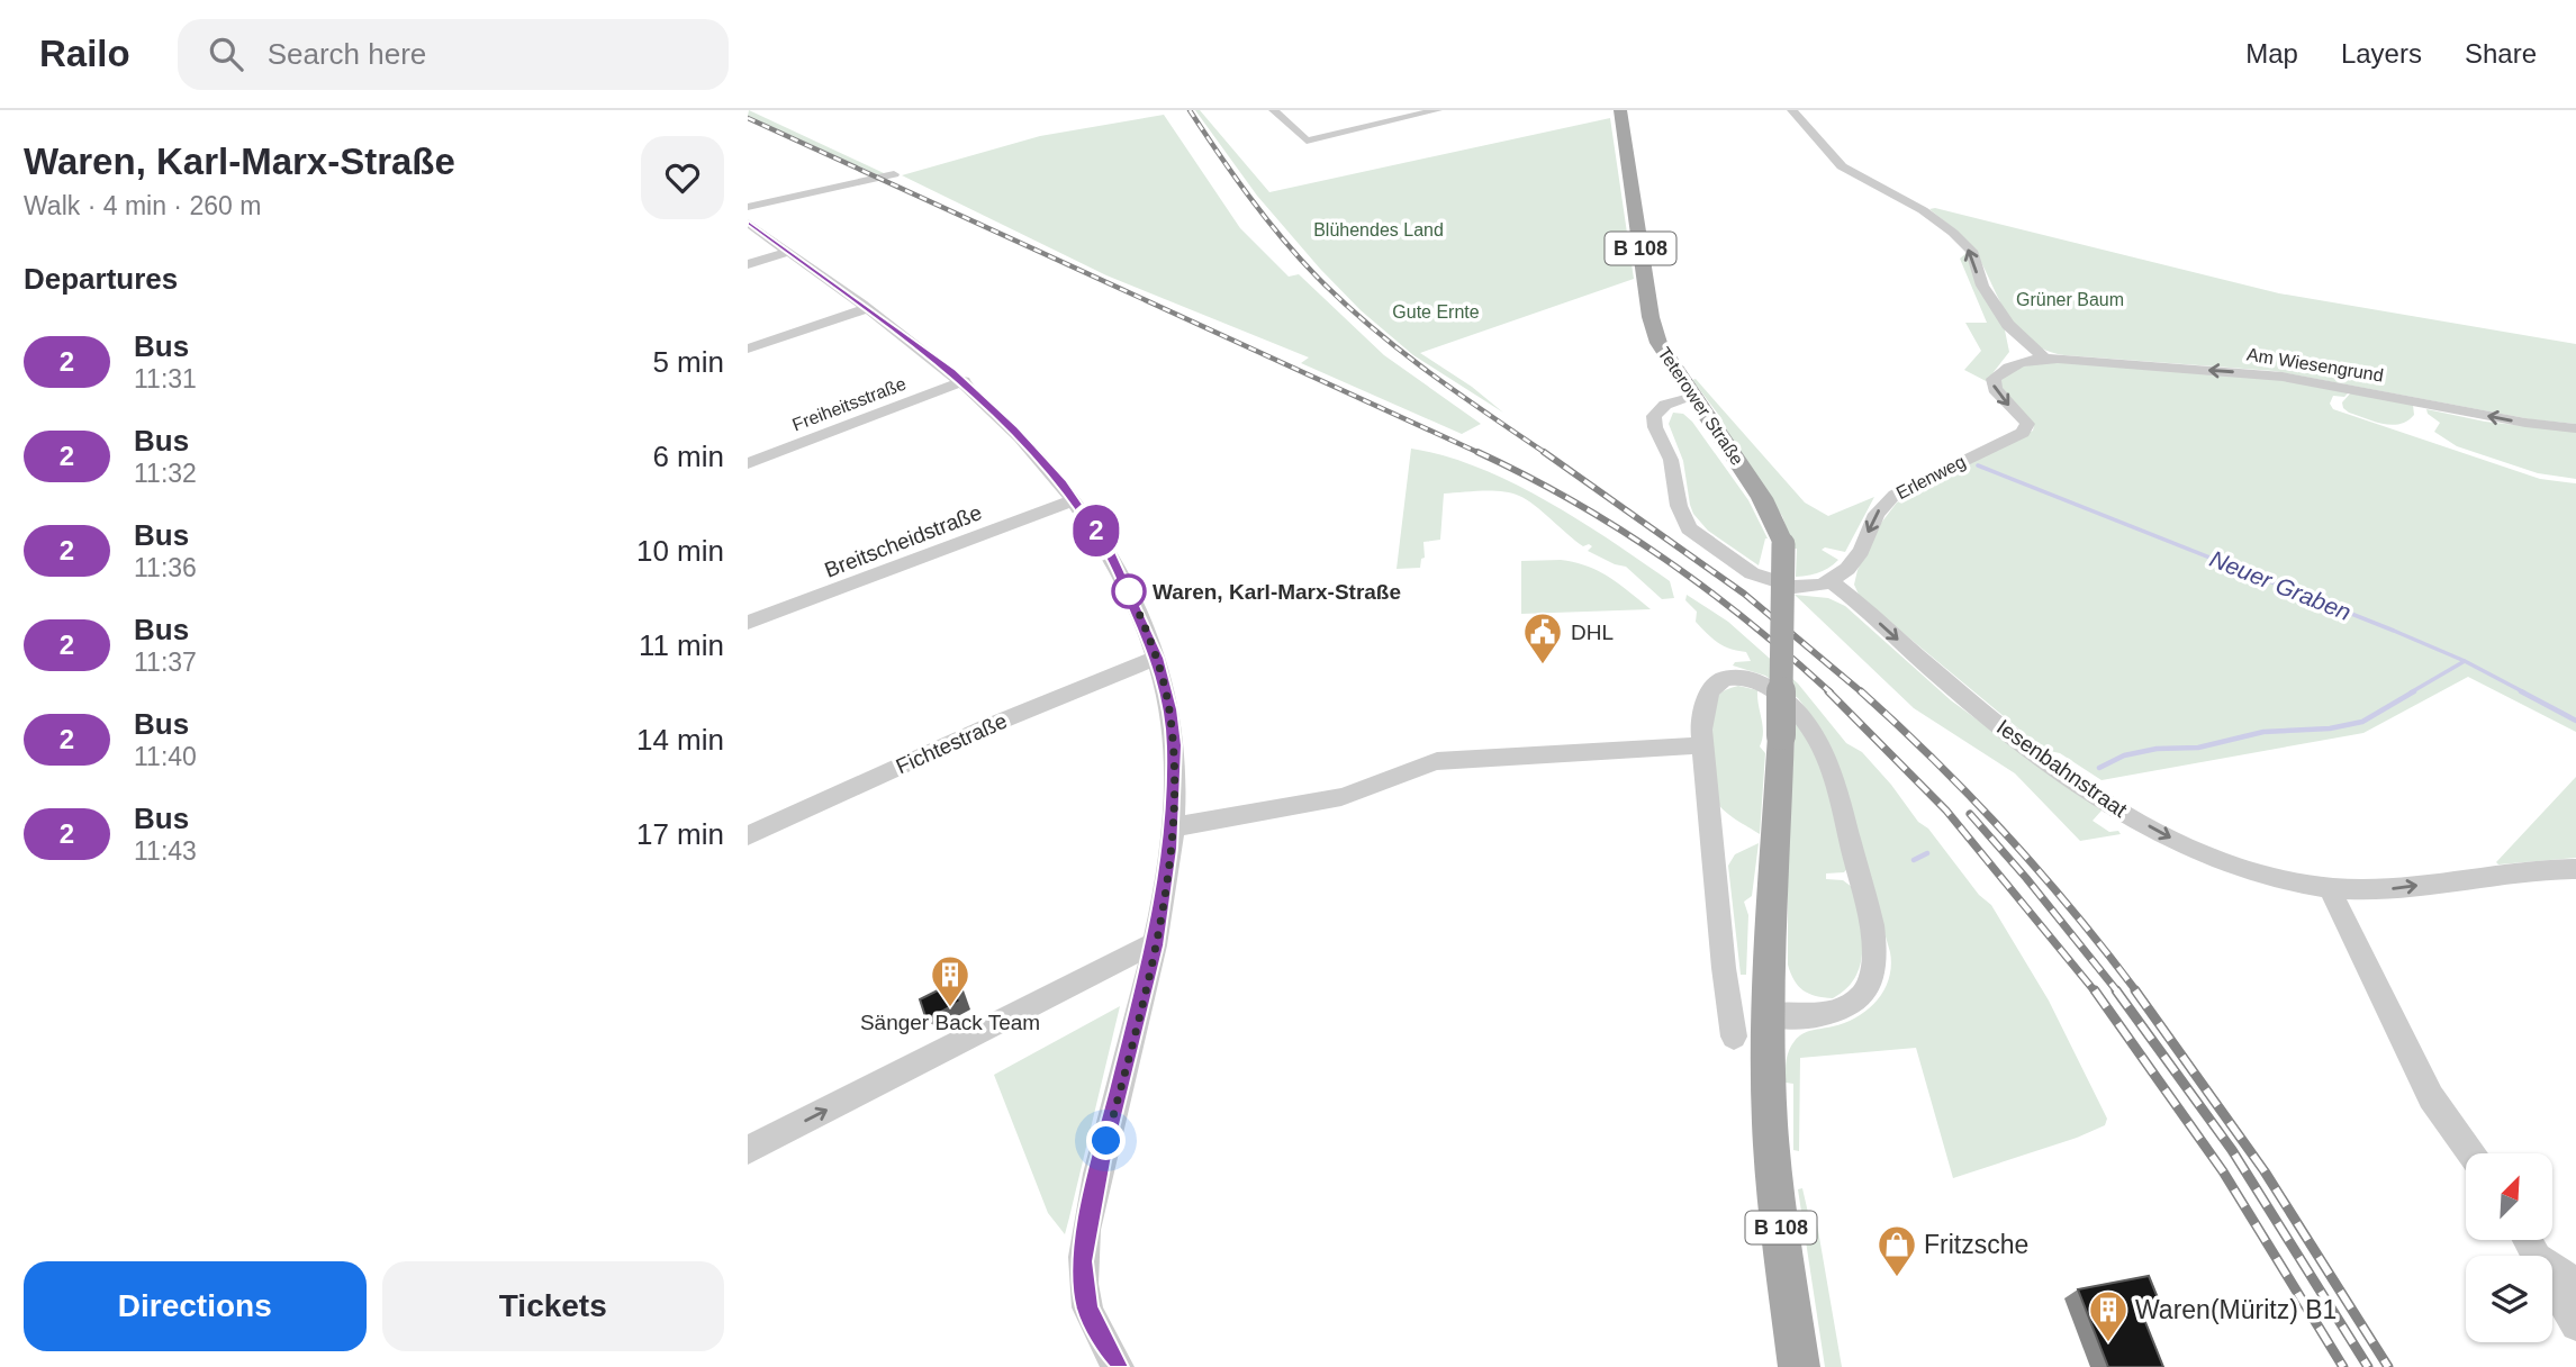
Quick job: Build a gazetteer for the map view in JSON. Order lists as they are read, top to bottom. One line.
{"streets":{"main road":["B 108","Teterower Straße"],"street":["Am Wiesengrund","Freiheitsstraße","Erlenweg","Breitscheidstraße","Fichtestraße","Iesenbahnstraat"]},"crossings":[["Am Wiesengrund","Erlenweg"],["Erlenweg","Iesenbahnstraat"]],"one_way":["Am Wiesengrund","Erlenweg","Iesenbahnstraat"],"water":["Neuer Graben"],"parks":["Blühendes Land","Grüner Baum","Gute Ernte"],"places":{"other":["Waren, Karl-Marx-Straße"],"public building":["DHL"],"building":["Sänger Back Team","Waren(Müritz) B1"],"shop":["Fritzsche"]},"lines":["bus line 2"],"north":"top right","page":{"header":"Railo","search":"Search here","nav":["Map","Layers","Share"],"heading":[["Waren, Karl-Marx-Straße","Walk · 4 min · 260 m"],"Departures"],"on_map":"2","list":[{"mark":"2","name":"Bus","note":"11:31","value":"5 min"},{"mark":"2","name":"Bus","note":"11:32","value":"6 min"},{"mark":"2","name":"Bus","note":"11:36","value":"10 min"},{"mark":"2","name":"Bus","note":"11:37","value":"11 min"},{"mark":"2","name":"Bus","note":"11:40","value":"14 min"},{"mark":"2","name":"Bus","note":"11:43","value":"17 min"}],"buttons":["Directions","Tickets"]}}
